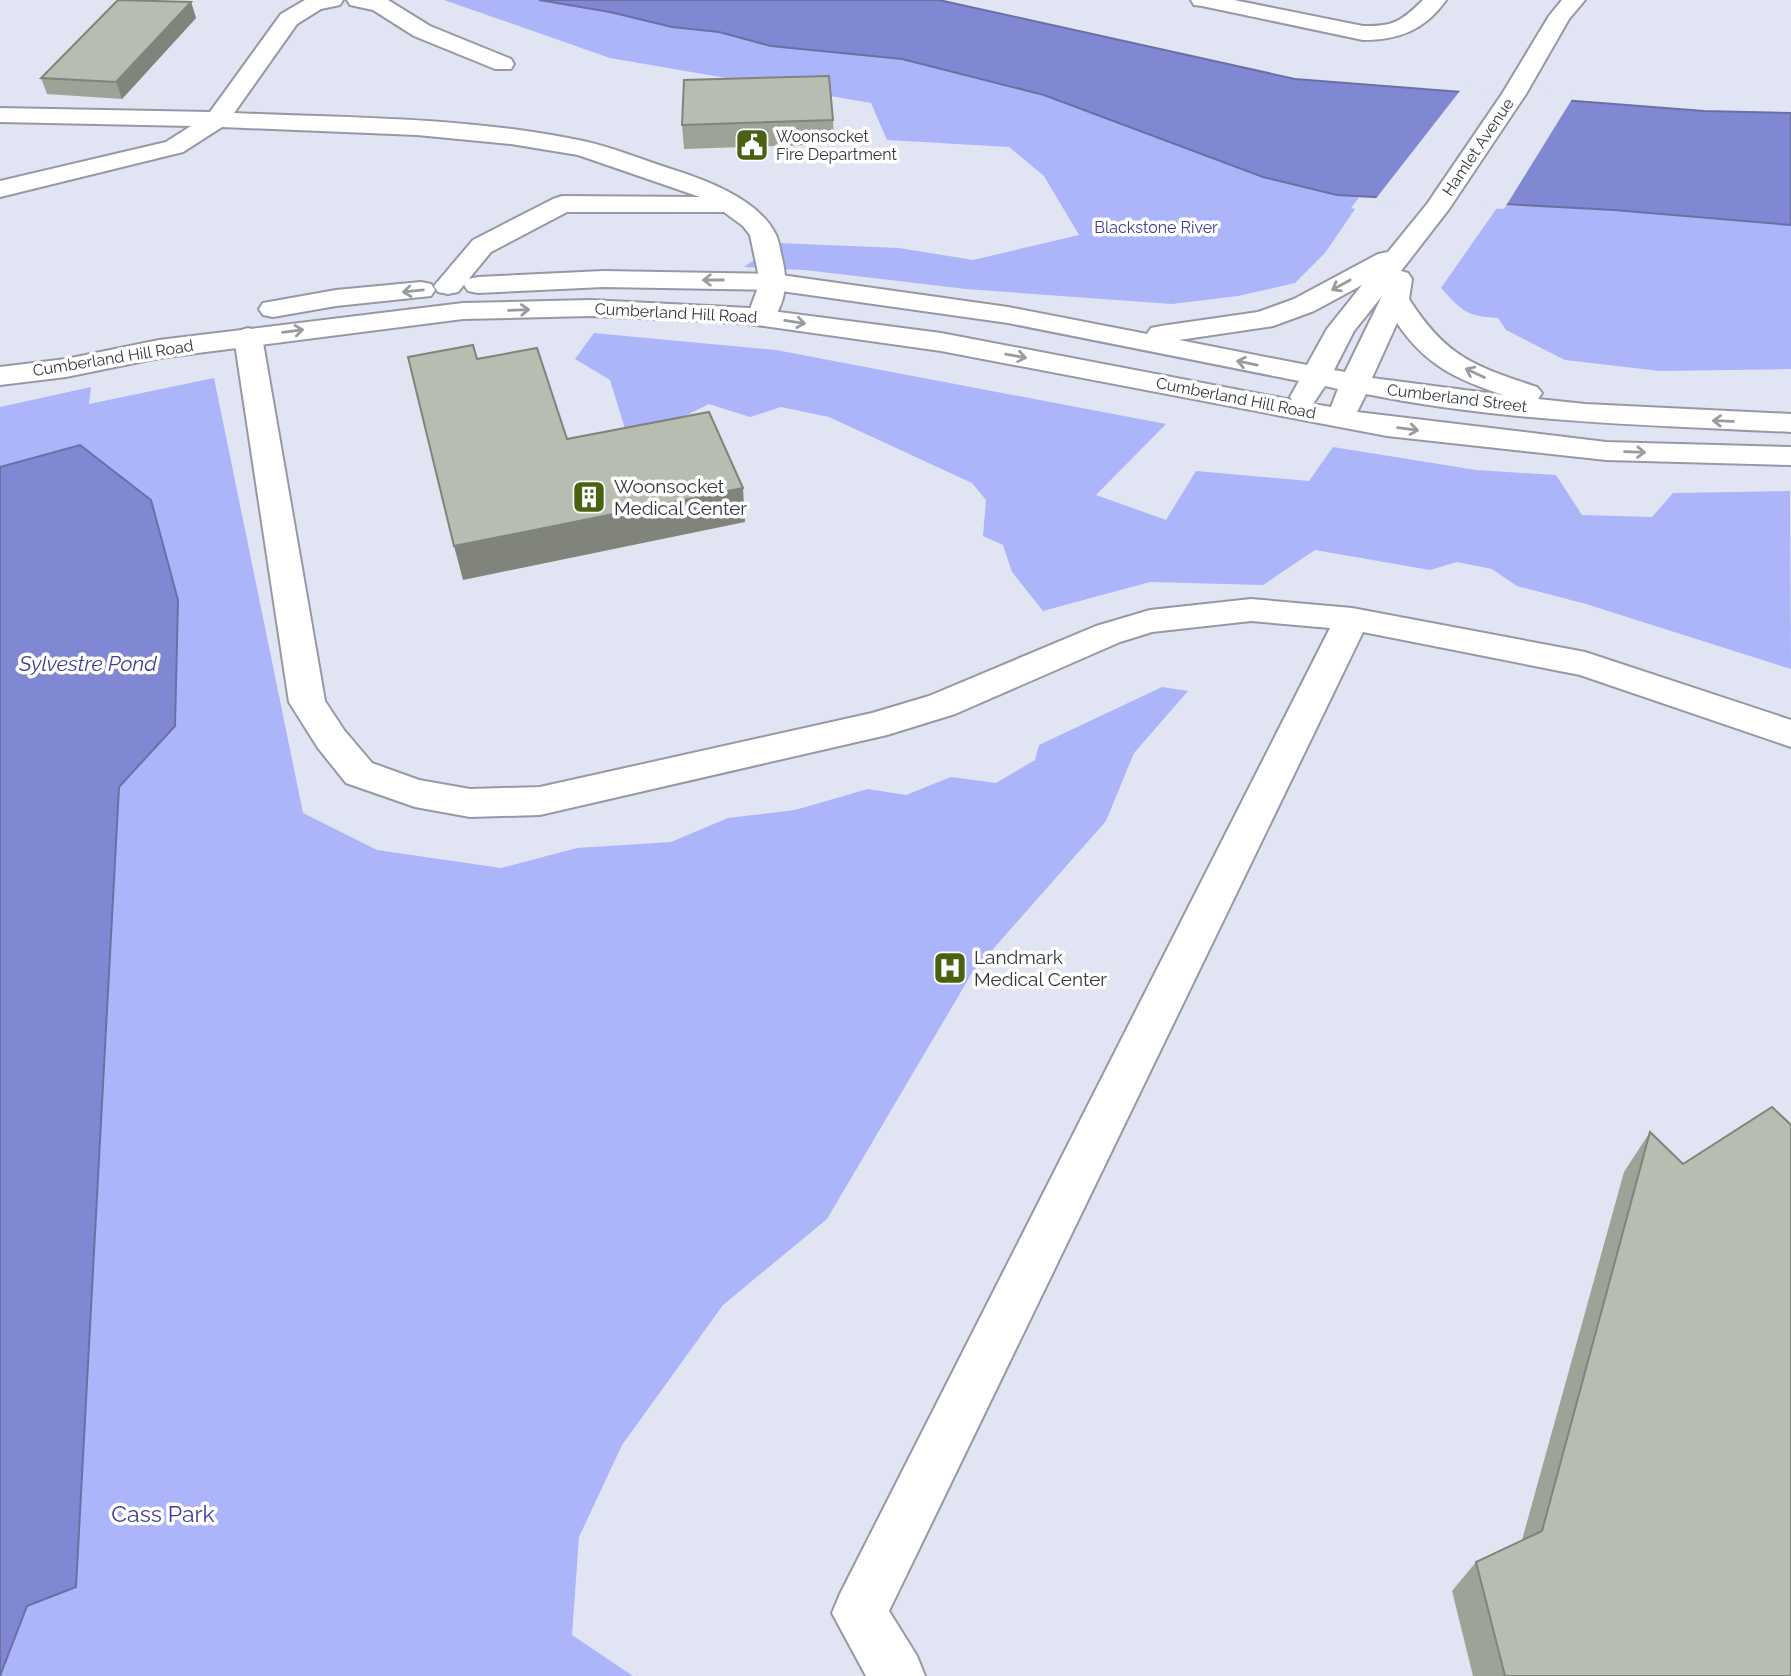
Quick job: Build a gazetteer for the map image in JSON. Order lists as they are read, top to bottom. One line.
{"streets":{"main road":["Hamlet Avenue","Cumberland Hill Road","Cumberland Street"]},"crossings":[["Hamlet Avenue","Cumberland Hill Road"],["Hamlet Avenue","Cumberland Street"],["Cumberland Hill Road","Cumberland Street"]],"water":["Sylvestre Pond"],"parks":["Blackstone River","Cass Park"],"places":{"public building":["Woonsocket Fire Department"],"building":["Woonsocket Medical Center"],"hospital":["Landmark Medical Center"]}}
